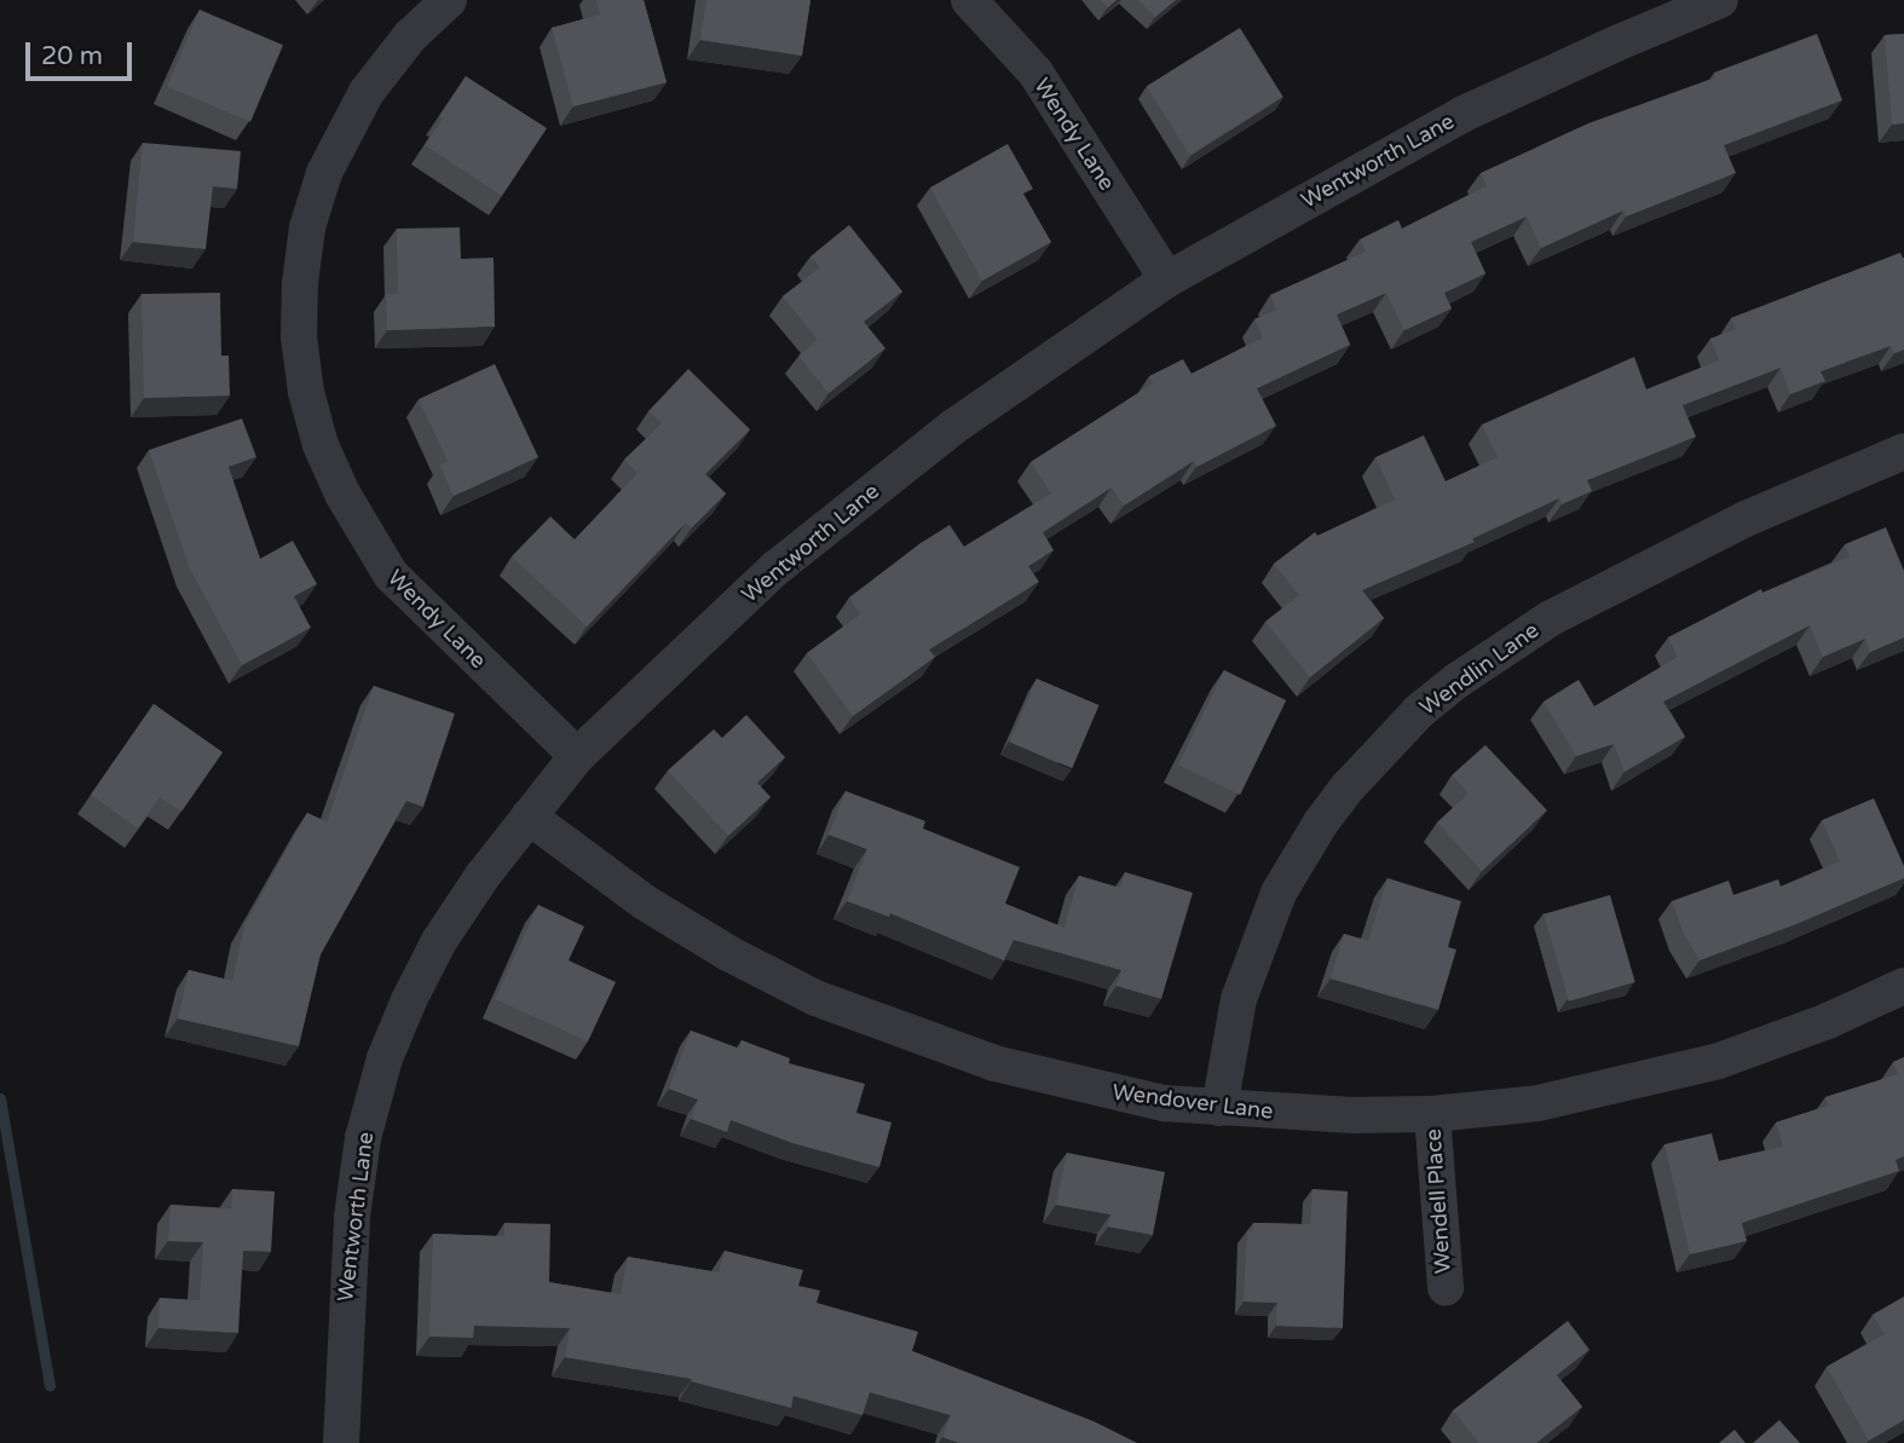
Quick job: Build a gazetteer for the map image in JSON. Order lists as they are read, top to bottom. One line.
{"streets":{"street":["Wendy Lane","Wentworth Lane","Wendlin Lane","Wendover Lane","Wendell Place"]},"crossings":[["Wendy Lane","Wentworth Lane"],["Wentworth Lane","Wendover Lane"],["Wendlin Lane","Wendover Lane"],["Wendover Lane","Wendell Place"]],"scale_bar":"20 m"}
